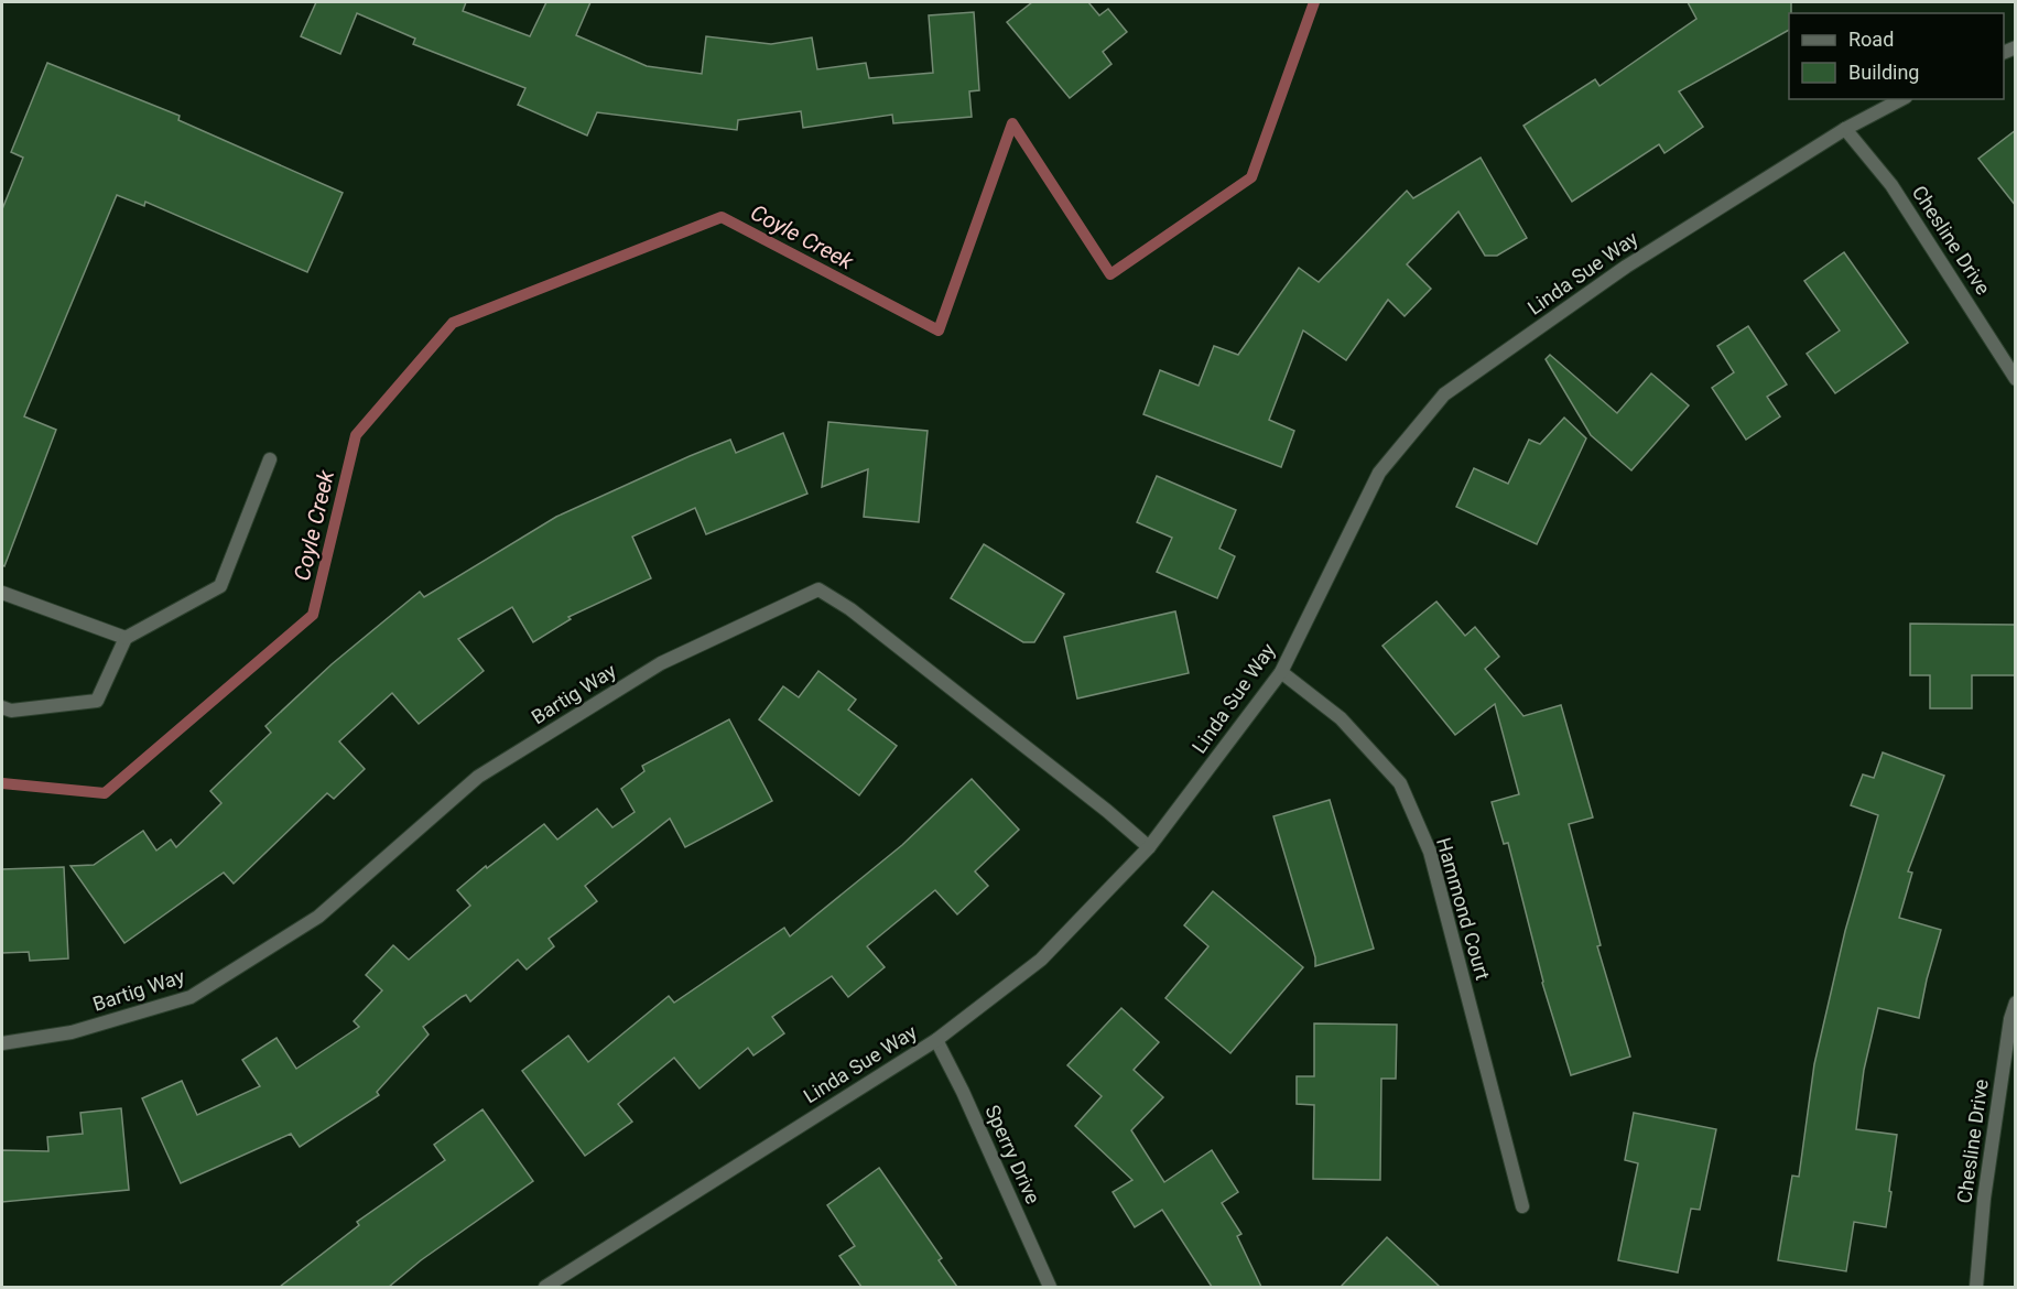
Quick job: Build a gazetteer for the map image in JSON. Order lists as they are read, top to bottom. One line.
{"streets":{"street":["Chesline Drive","Linda Sue Way","Bartig Way","Hammond Court","Sperry Drive"]},"crossings":[["Chesline Drive","Linda Sue Way"],["Linda Sue Way","Bartig Way"],["Linda Sue Way","Hammond Court"],["Linda Sue Way","Sperry Drive"]],"water":["Coyle Creek"],"legend":["Road","Building"]}
